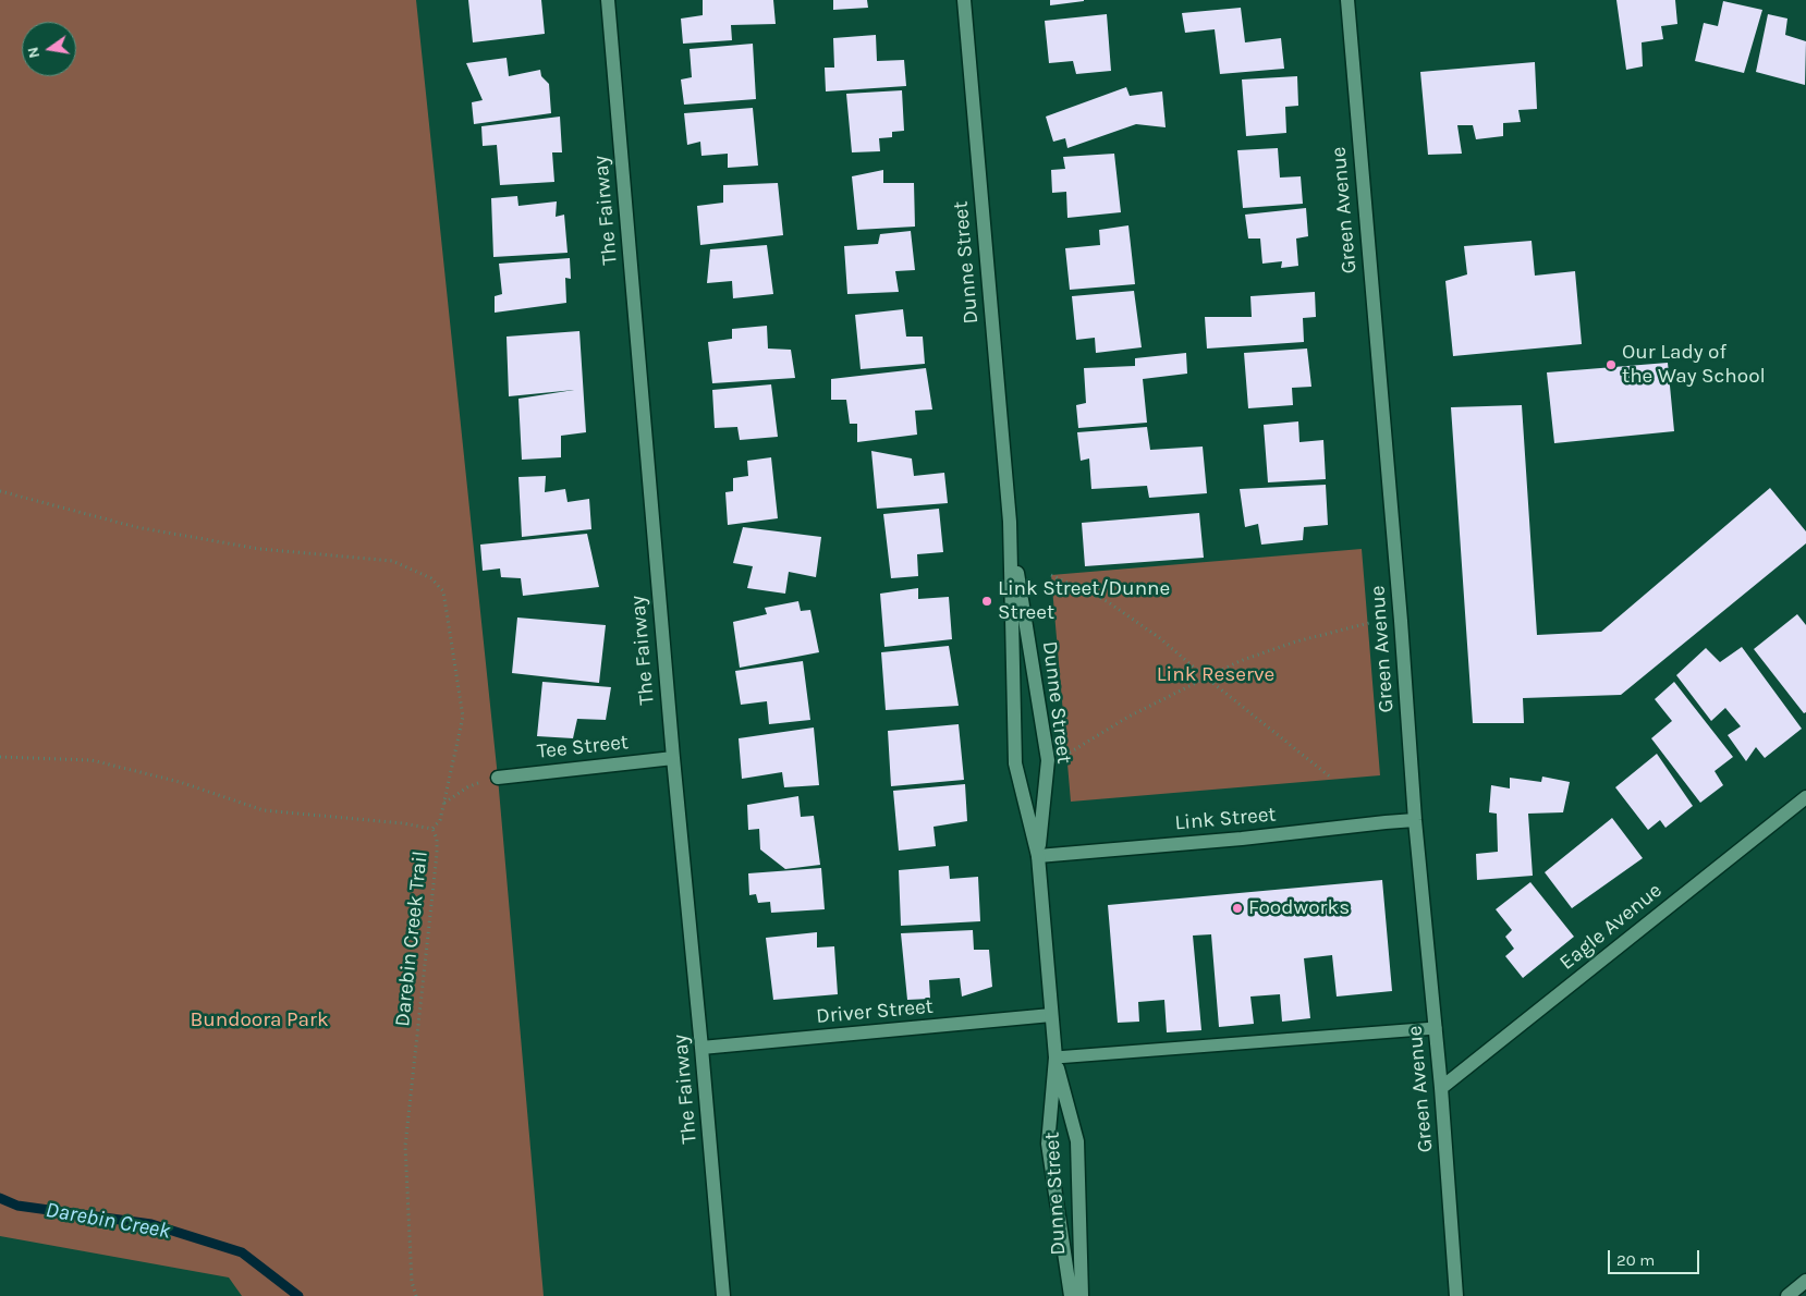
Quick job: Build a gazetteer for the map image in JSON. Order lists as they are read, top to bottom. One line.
{"streets":{"street":["The Fairway","Green Avenue","Dunne Street","Tee Street","Link Street","Eagle Avenue","Driver Street"],"path":["Darebin Creek Trail"]},"crossings":[["The Fairway","Tee Street"],["The Fairway","Driver Street"],["Green Avenue","Link Street"],["Green Avenue","Eagle Avenue"],["Dunne Street","Link Street"],["Dunne Street","Driver Street"]],"water":["Darebin Creek"],"parks":["Link Reserve","Bundoora Park"],"places":["Our Lady of the Way School","Link Street/Dunne Street","Foodworks"],"scale_bar":"20 m","north":"left"}
